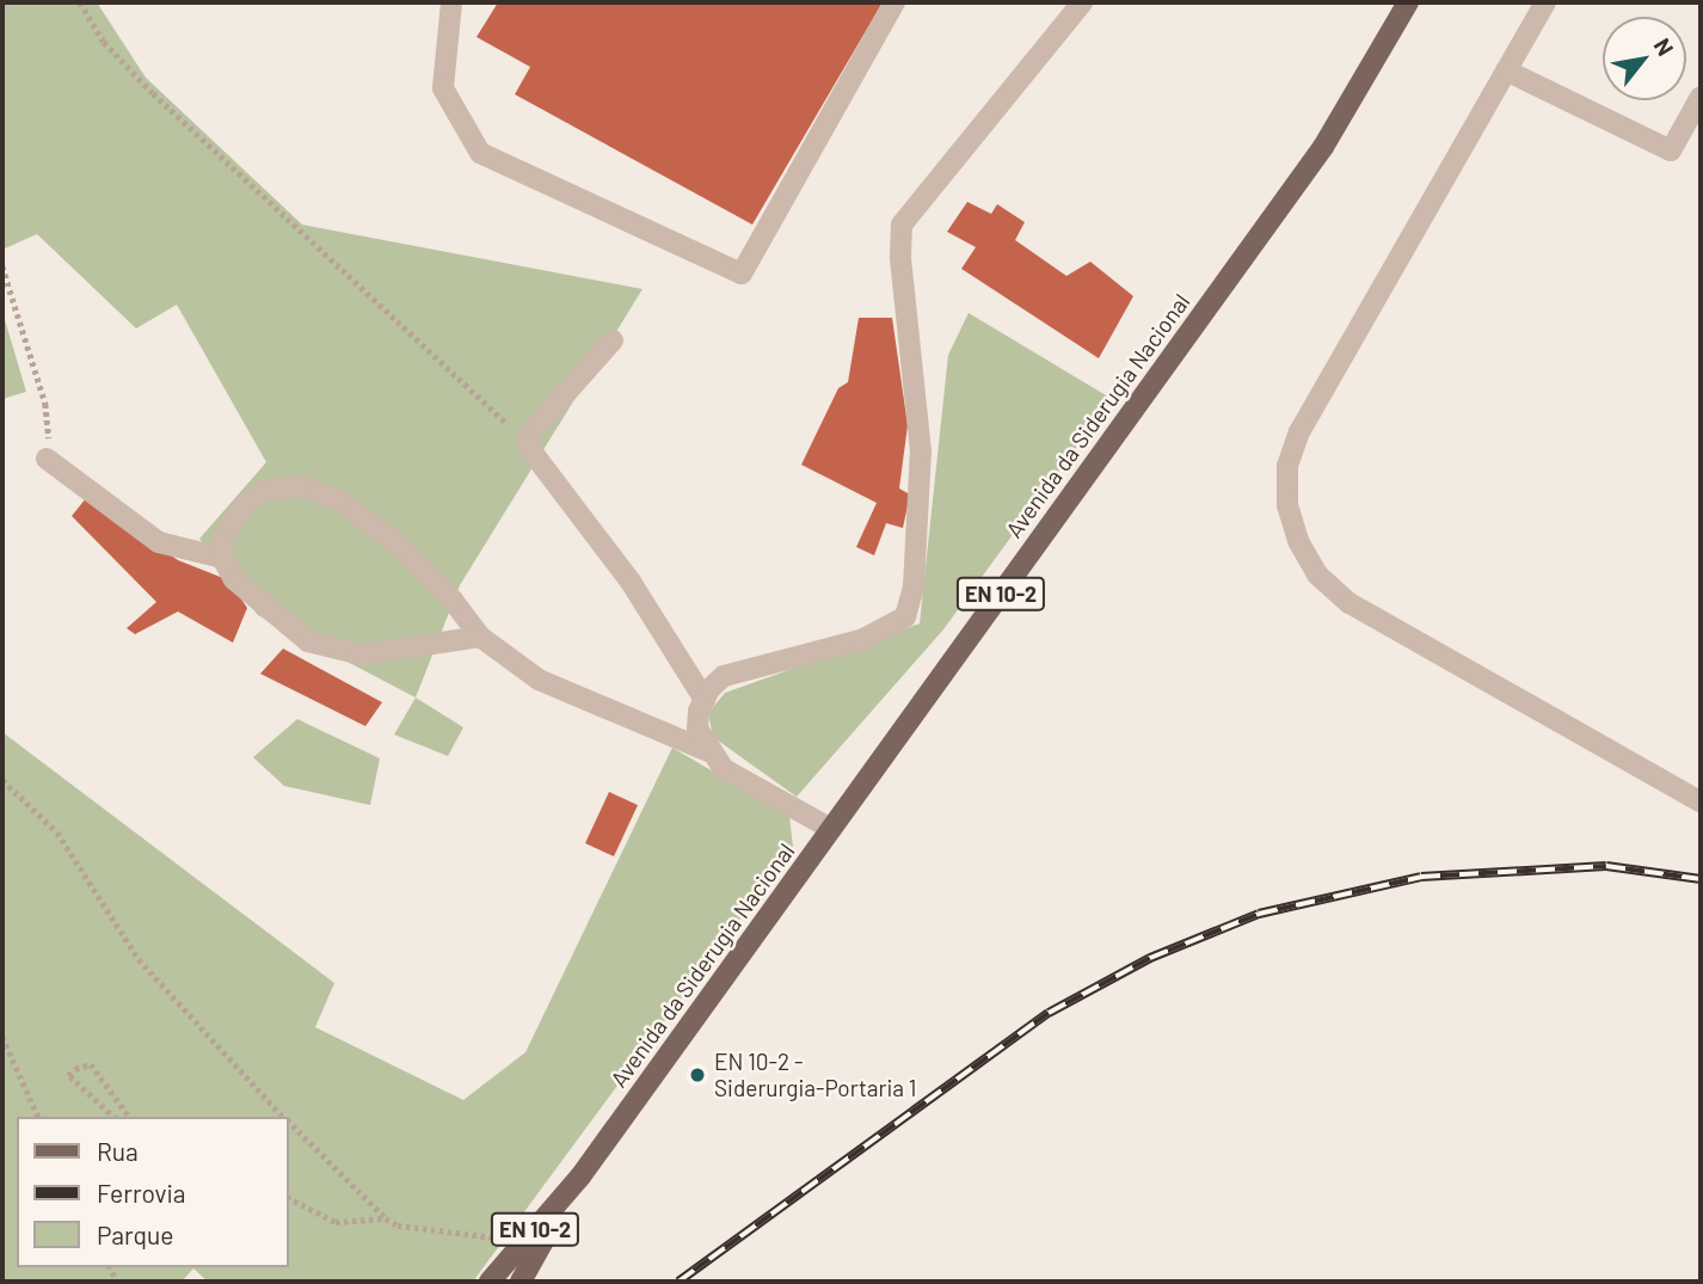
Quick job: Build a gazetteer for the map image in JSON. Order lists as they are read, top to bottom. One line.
{"streets":{"main road":["Avenida da Siderugia Nacional","EN 10-2"]},"places":["EN 10-2 - Siderurgia-Portaria 1"],"legend":["Rua","Ferrovia","Parque"],"north":"top right"}
